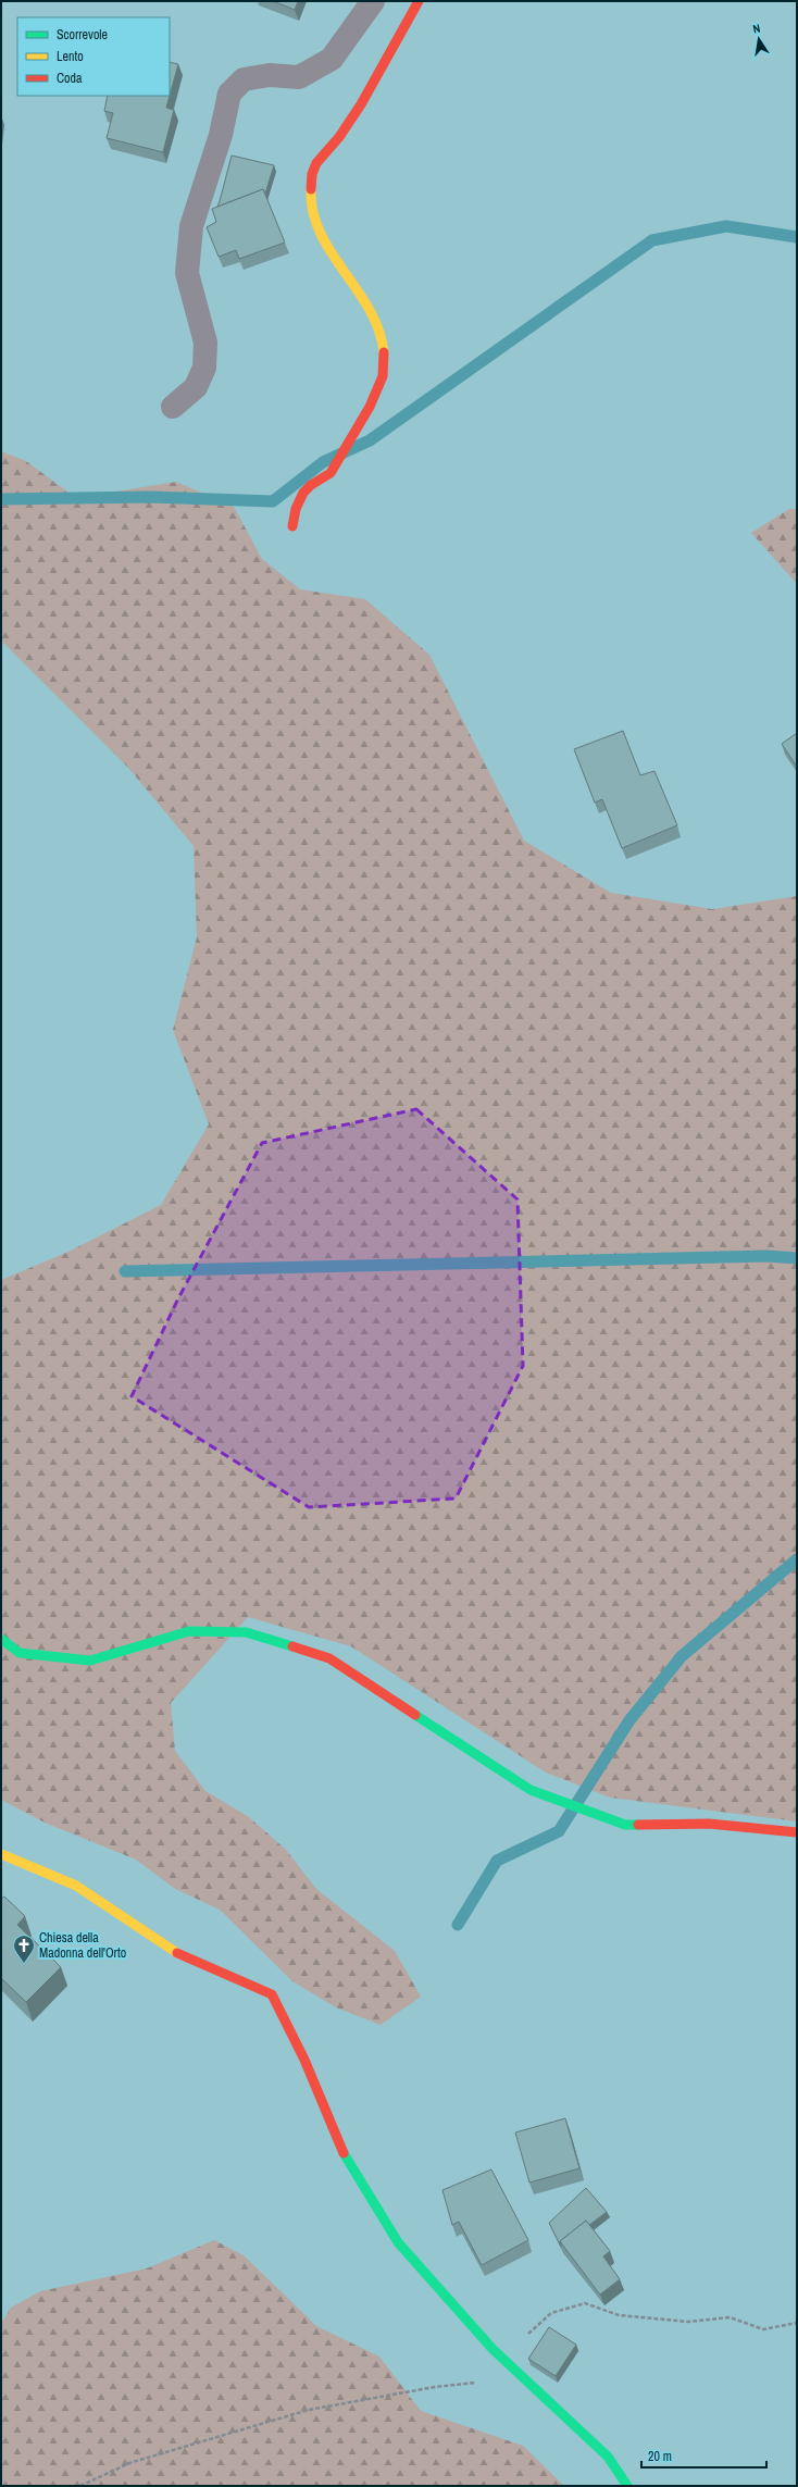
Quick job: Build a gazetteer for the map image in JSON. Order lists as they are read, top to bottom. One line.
{"places":{"church":["Chiesa della Madonna dell'Orto"]},"legend":["Scorrevole","Lento","Coda"],"scale_bar":"20 m","north":"top"}
